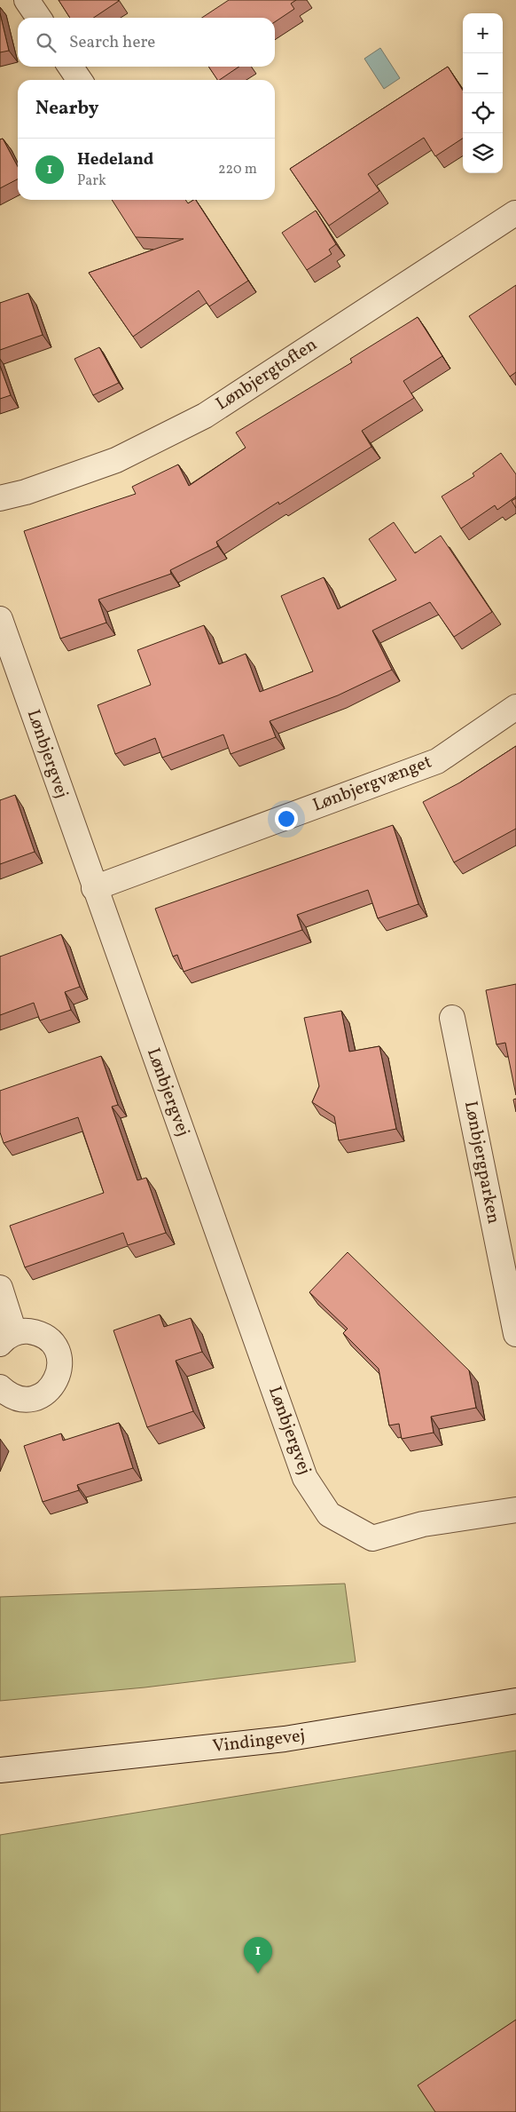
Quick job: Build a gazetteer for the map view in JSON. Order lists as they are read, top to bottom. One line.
{"streets":{"street":["Lønbjergtoften","Lønbjergvej","Lønbjergvænget","Lønbjergparken","Vindingevej"]},"crossings":[["Lønbjergvej","Lønbjergvænget"]],"page":{"map_buttons":["+","−"],"search":"Search here","heading":"Nearby","list":[{"mark":"1","name":"Hedeland","note":"Park","value":"220 m"}],"pins":"1"}}
